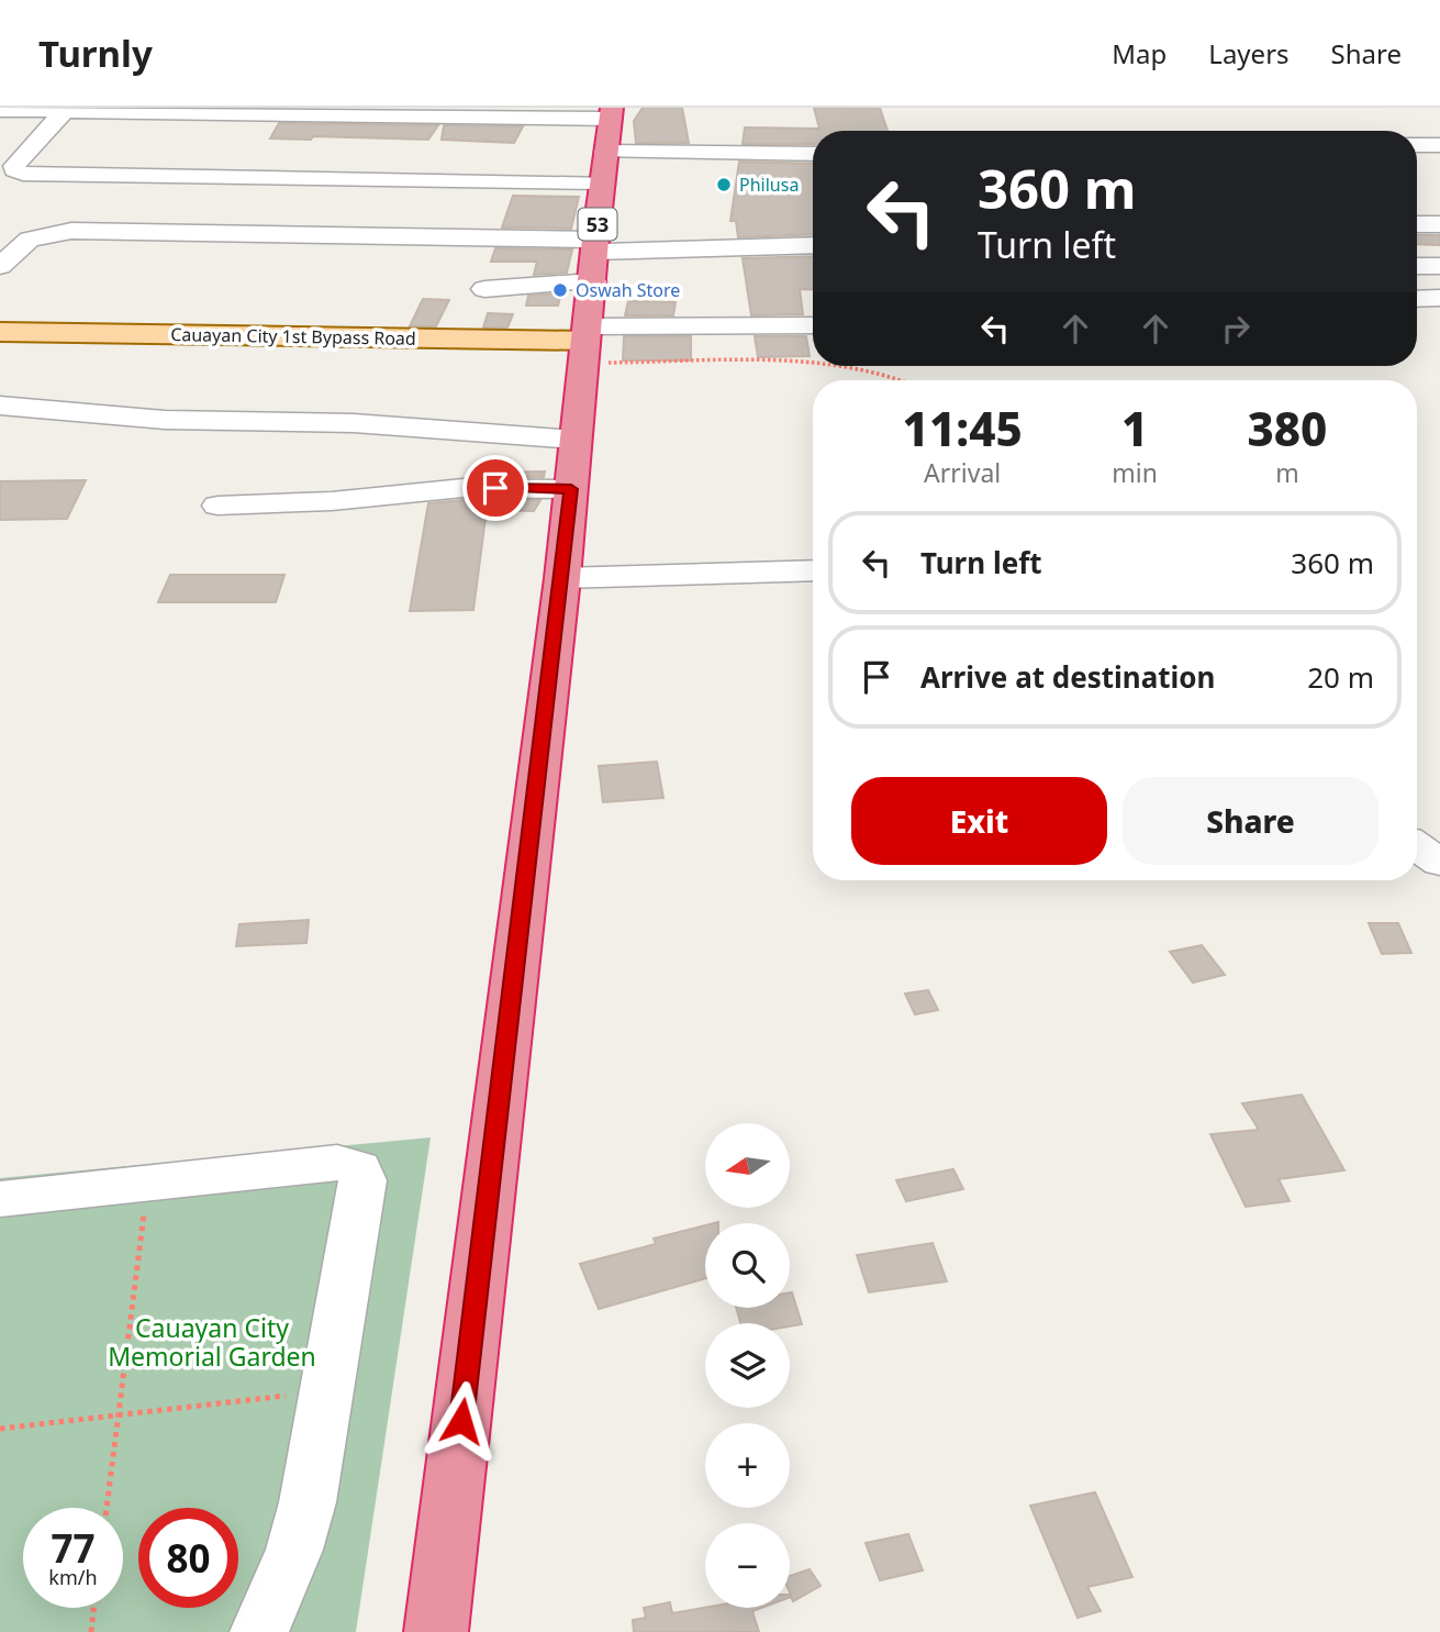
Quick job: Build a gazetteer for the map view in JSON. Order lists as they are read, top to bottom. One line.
{"streets":{"highway":["53"],"main road":["Cauayan City 1st Bypass Road"]},"crossings":[["53","Cauayan City 1st Bypass Road"]],"parks":["Cauayan City Memorial Garden"],"places":["Philusa","Oswah Store"],"north":"left","page":{"header":"Turnly","nav":["Map","Layers","Share"],"turn":["360 m","Turn left"],"eta":["11:45","Arrival","1","min","380","m"],"list":[{"name":"Turn left","value":"360 m"},{"name":"Arrive at destination","value":"20 m"}],"buttons":["Exit","Share"],"map_buttons":["+","−"],"speed":"77 km/h","limit":"80"}}
